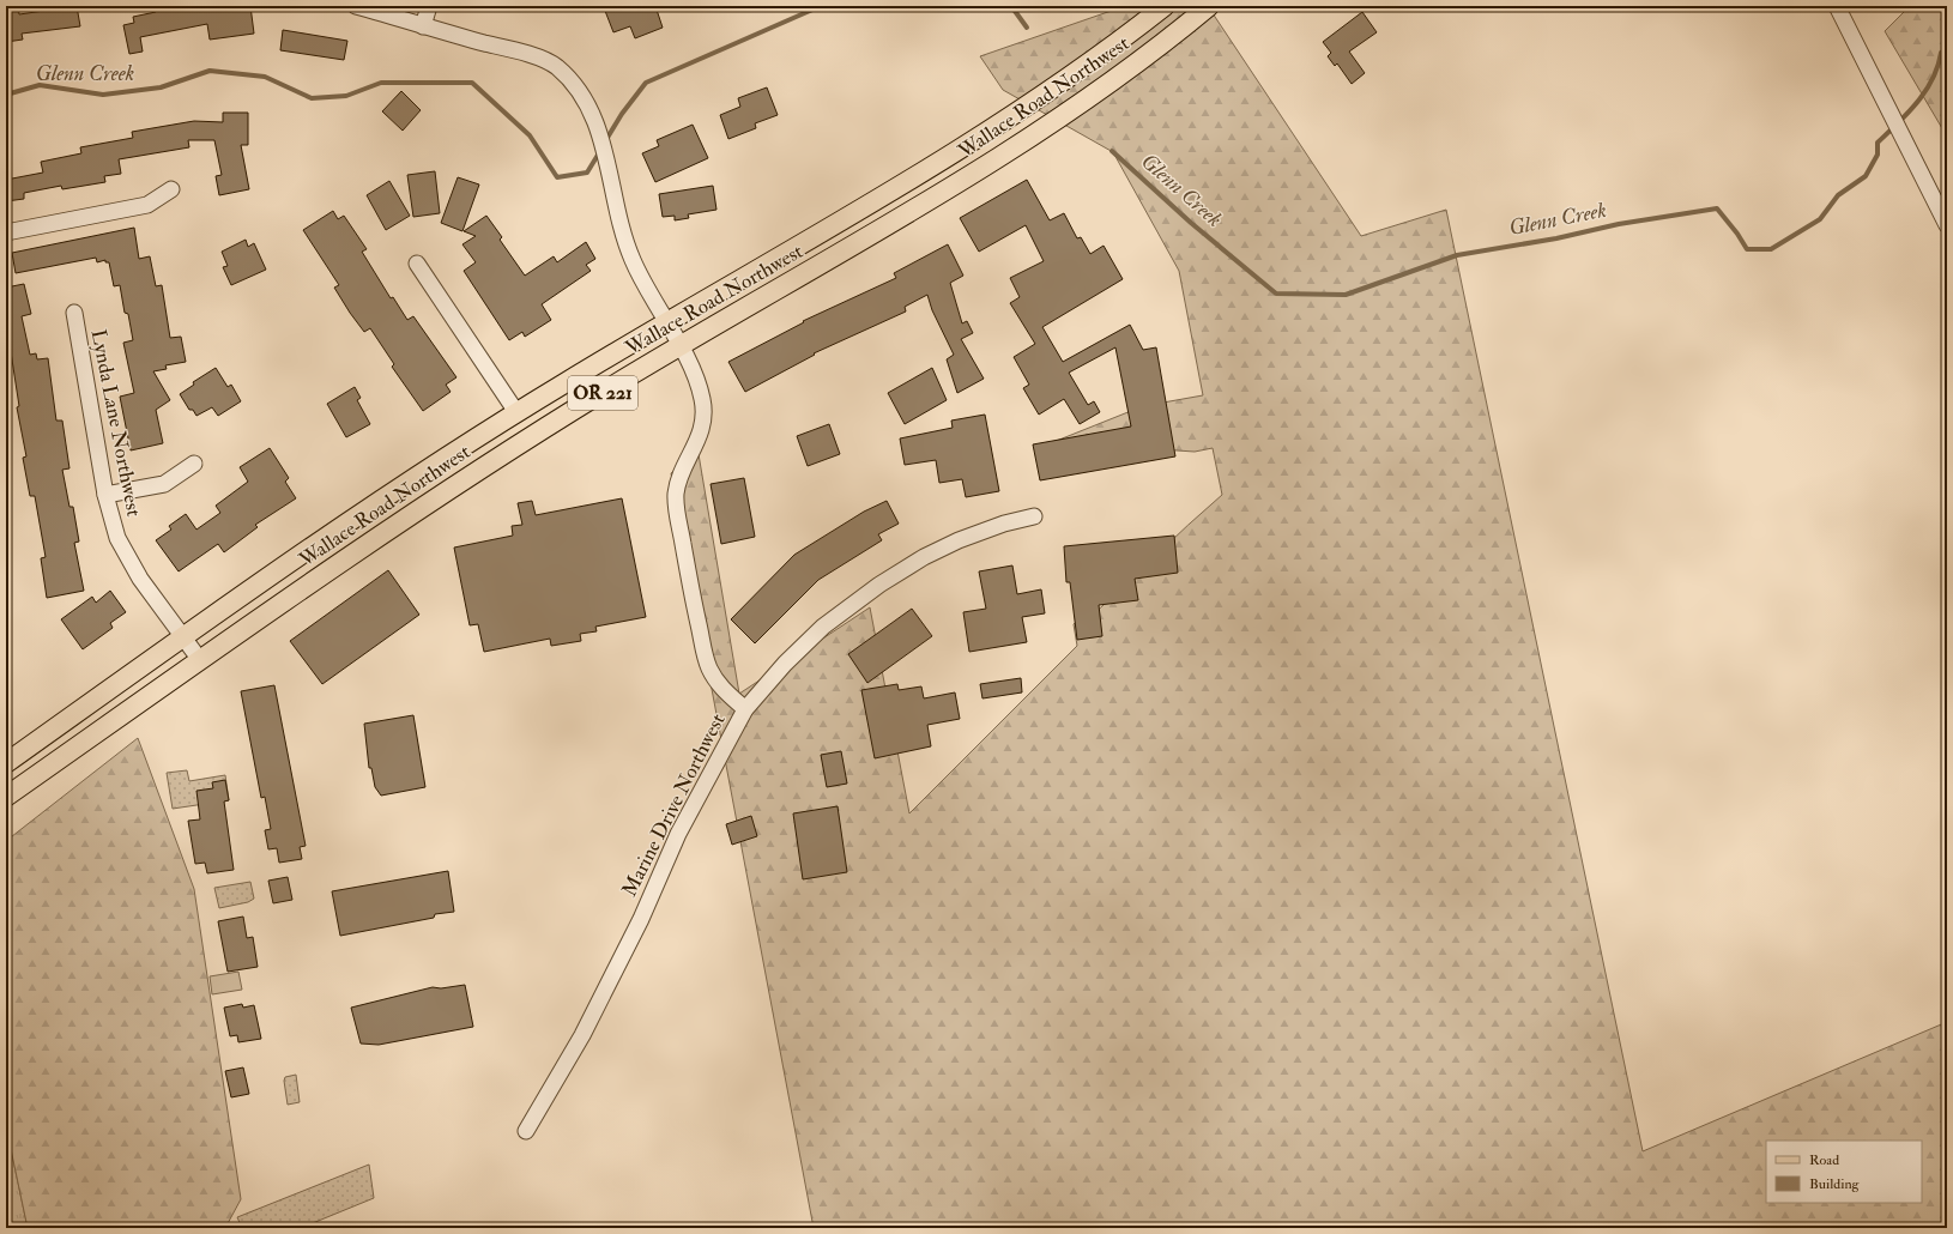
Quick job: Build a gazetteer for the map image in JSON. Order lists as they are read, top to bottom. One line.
{"streets":{"main road":["Wallace Road Northwest","OR 221"],"street":["Lynda Lane Northwest","Marine Drive Northwest"]},"crossings":[["Wallace Road Northwest","Lynda Lane Northwest"]],"water":["Glenn Creek"],"legend":["Road","Building"]}
